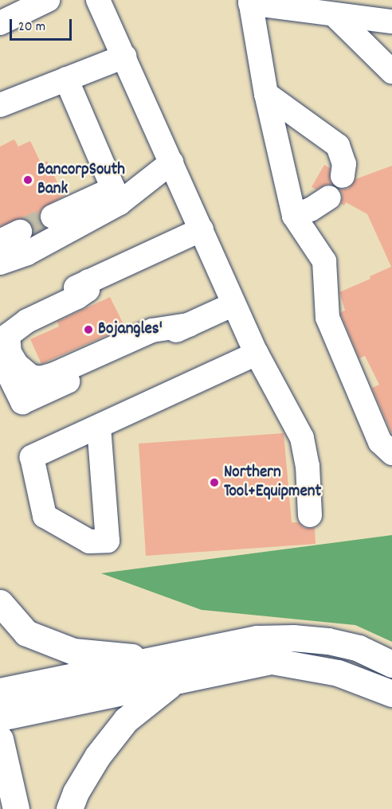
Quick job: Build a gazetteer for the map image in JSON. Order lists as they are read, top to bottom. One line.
{"places":["BancorpSouth Bank","Bojangles'","Northern Tool+Equipment"],"scale_bar":"20 m"}
